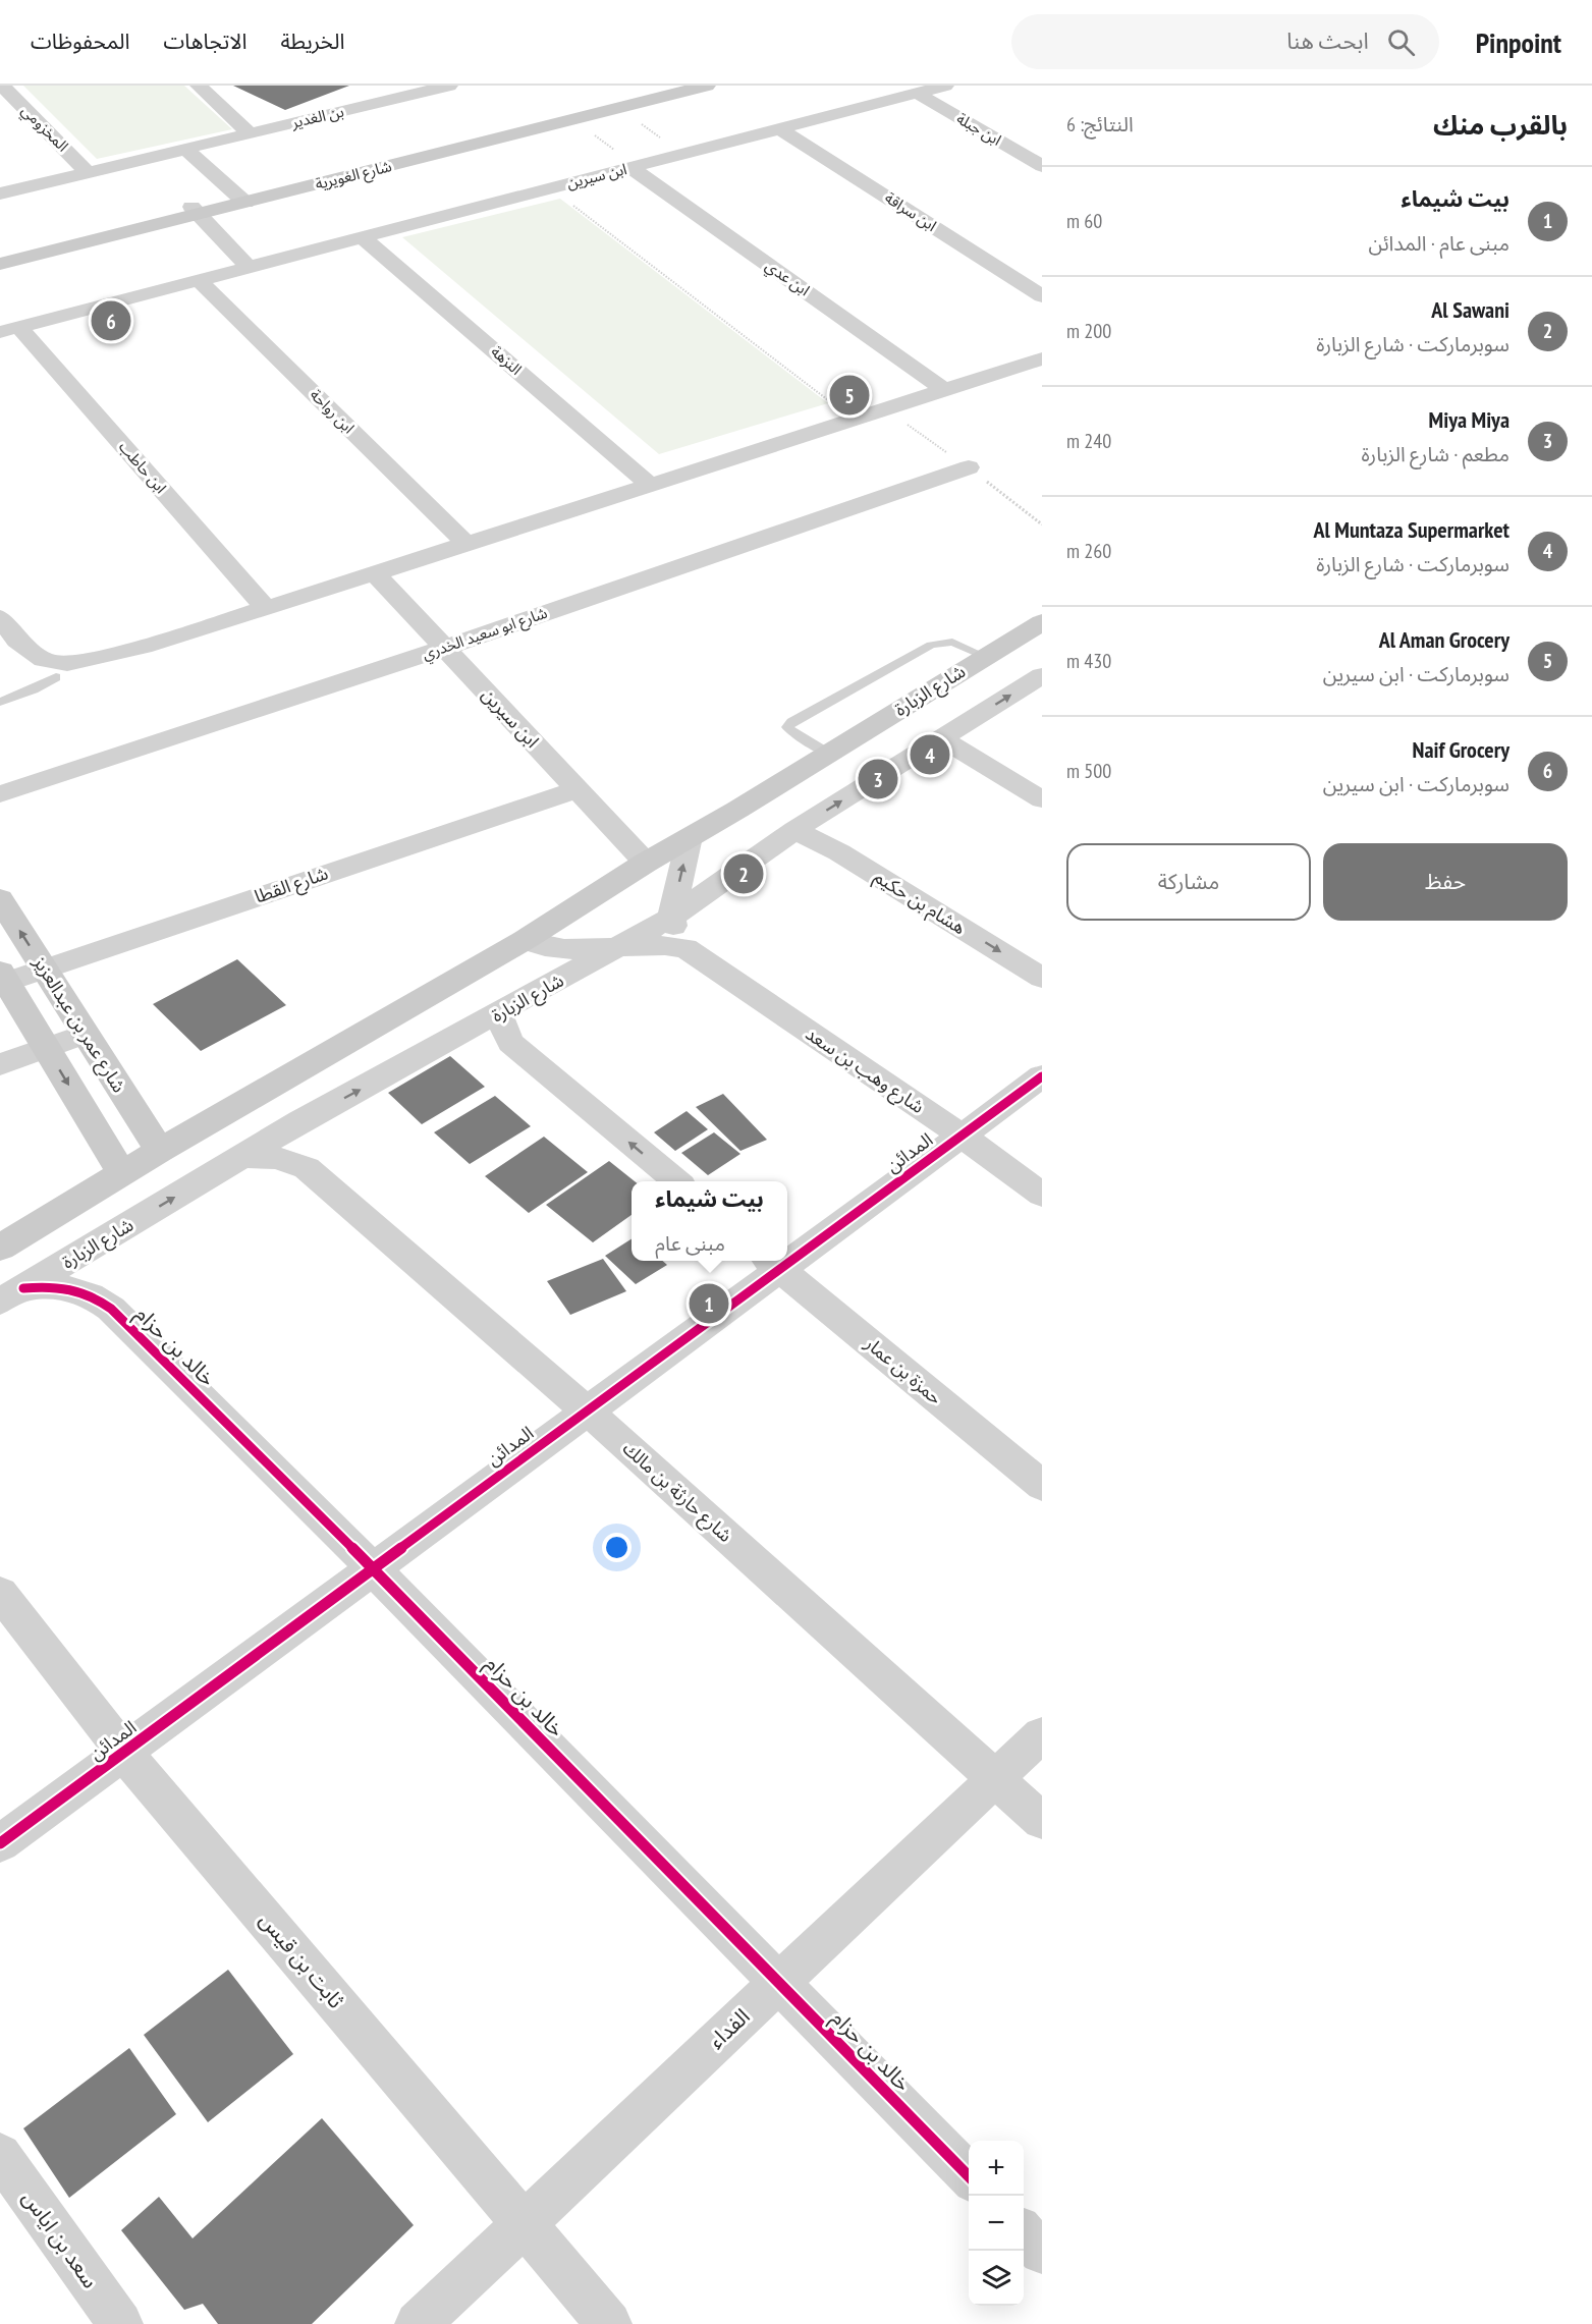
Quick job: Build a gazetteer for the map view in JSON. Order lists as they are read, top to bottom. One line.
{"streets":{"street":["بن الغدير","المخزومي","ابن جبلة","شارع الغويرية","ابن سيرين","ابن سراقة","ابن عدي","النزهة","ابن رواحة","ابن حاطب","شارع ابو سعيد الخدري","شارع الزبارة","شارع القطا","هشام بن حكيم","شارع عمر بن عبدالعزيز","شارع وهب بن سعد","المدائن","خالد بن حزام","حمزة بن عمار","شارع حارثة بن مالك","ثابت بن قيس","الفداء","سعد بن اياس"]},"crossings":[["بن الغدير","المخزومي"],["ابن جبلة","ابن سيرين"],["ابن سيرين","ابن سراقة"],["ابن سيرين","ابن عدي"],["ابن سيرين","النزهة"],["ابن سيرين","ابن رواحة"],["ابن سيرين","ابن حاطب"],["ابن سيرين","شارع ابو سعيد الخدري"],["ابن سيرين","شارع الزبارة"],["ابن سيرين","شارع القطا"],["شارع الزبارة","هشام بن حكيم"],["شارع الزبارة","شارع عمر بن عبدالعزيز"],["شارع الزبارة","شارع وهب بن سعد"],["شارع الزبارة","خالد بن حزام"],["شارع الزبارة","شارع حارثة بن مالك"],["شارع القطا","شارع عمر بن عبدالعزيز"],["شارع وهب بن سعد","المدائن"],["المدائن","خالد بن حزام"],["المدائن","حمزة بن عمار"],["المدائن","شارع حارثة بن مالك"],["المدائن","ثابت بن قيس"],["خالد بن حزام","الفداء"],["شارع حارثة بن مالك","الفداء"],["ثابت بن قيس","الفداء"]],"page":{"header":"Pinpoint","search":"ابحث هنا","nav":["الخريطة","الاتجاهات","المحفوظات"],"heading":["بالقرب منك","النتائج: 6"],"list":[{"mark":"1","name":"بيت شيماء","note":"مبنى عام · المدائن","value":"60 m"},{"mark":"2","name":"Al Sawani","note":"سوبرماركت · شارع الزبارة","value":"200 m"},{"mark":"3","name":"Miya Miya","note":"مطعم · شارع الزبارة","value":"240 m"},{"mark":"4","name":"Al Muntaza Supermarket","note":"سوبرماركت · شارع الزبارة","value":"260 m"},{"mark":"5","name":"Al Aman Grocery","note":"سوبرماركت · ابن سيرين","value":"430 m"},{"mark":"6","name":"Naif Grocery","note":"سوبرماركت · ابن سيرين","value":"500 m"}],"pins":["6","5","4","3","2","1"],"buttons":["حفظ","مشاركة"],"popup":["بيت شيماء","مبنى عام"],"map_buttons":["+","−"]}}
